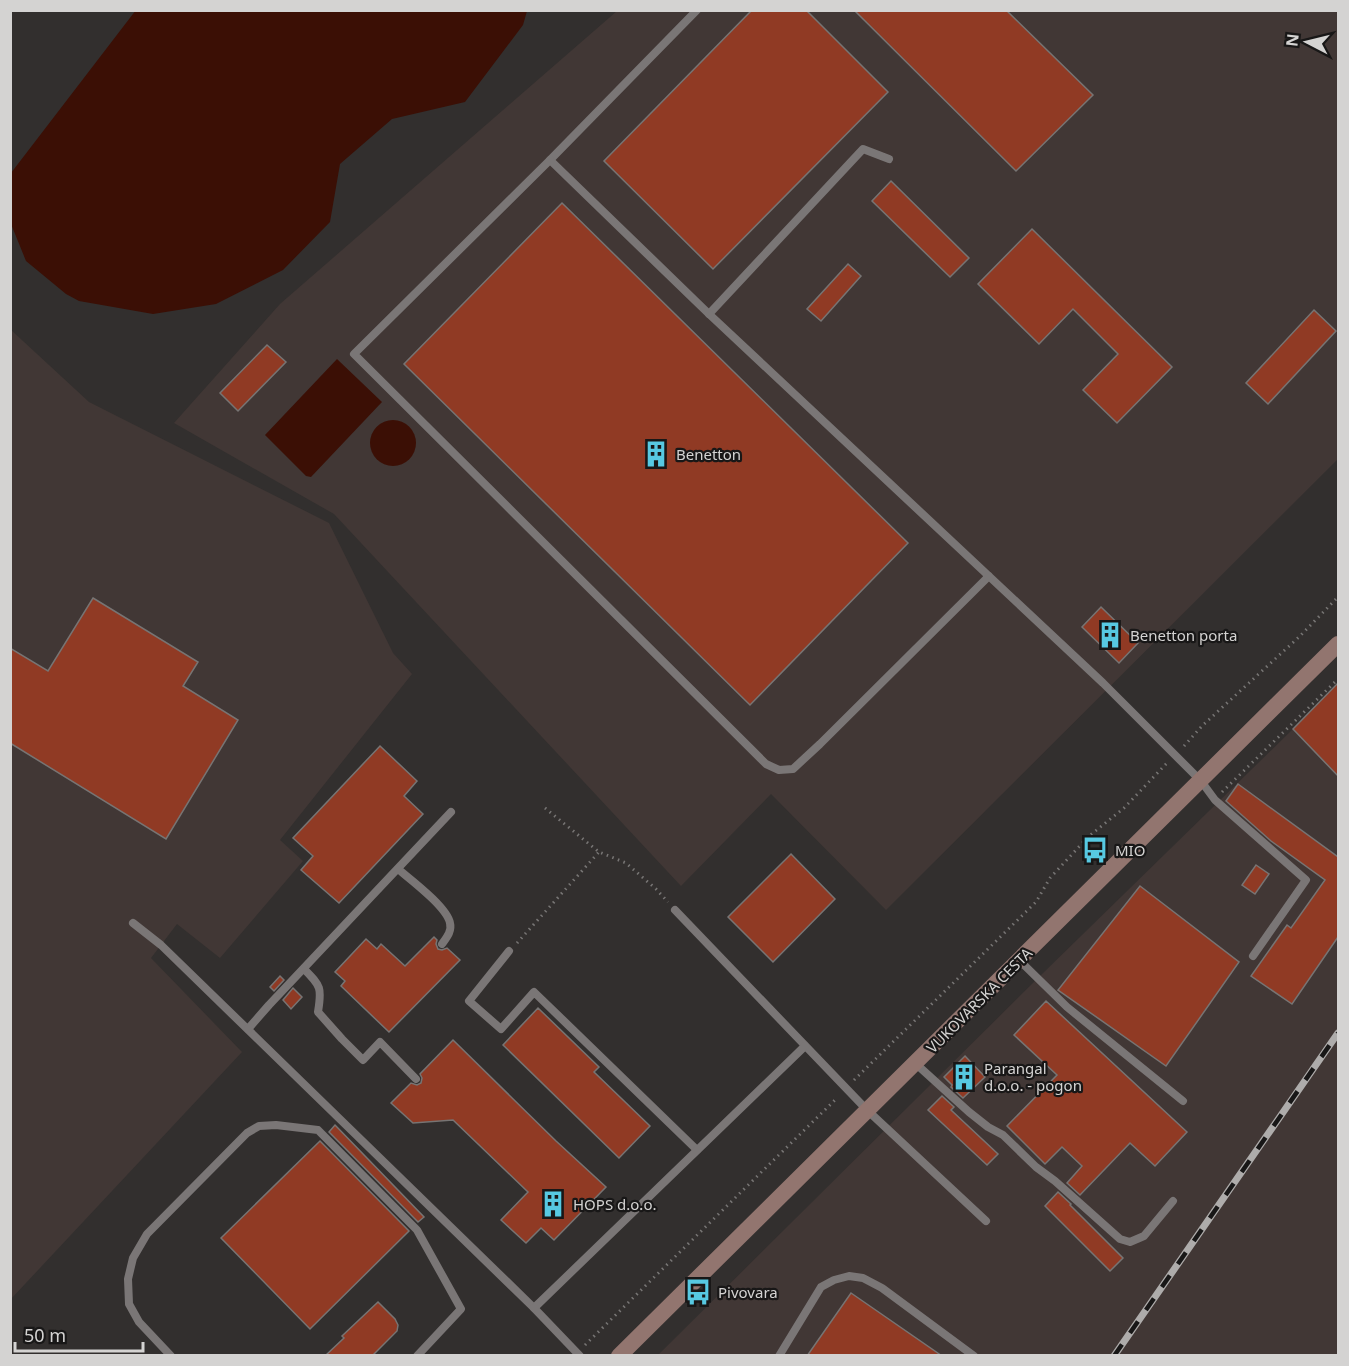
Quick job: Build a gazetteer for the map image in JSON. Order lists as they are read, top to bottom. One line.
{"streets":{"main road":["VUKOVARSKA CESTA"]},"places":{"building":["Benetton","Benetton porta","Parangal d.o.o. - pogon","HOPS d.o.o."],"bus stop":["MIO","Pivovara"]},"scale_bar":"50 m","north":"left"}
